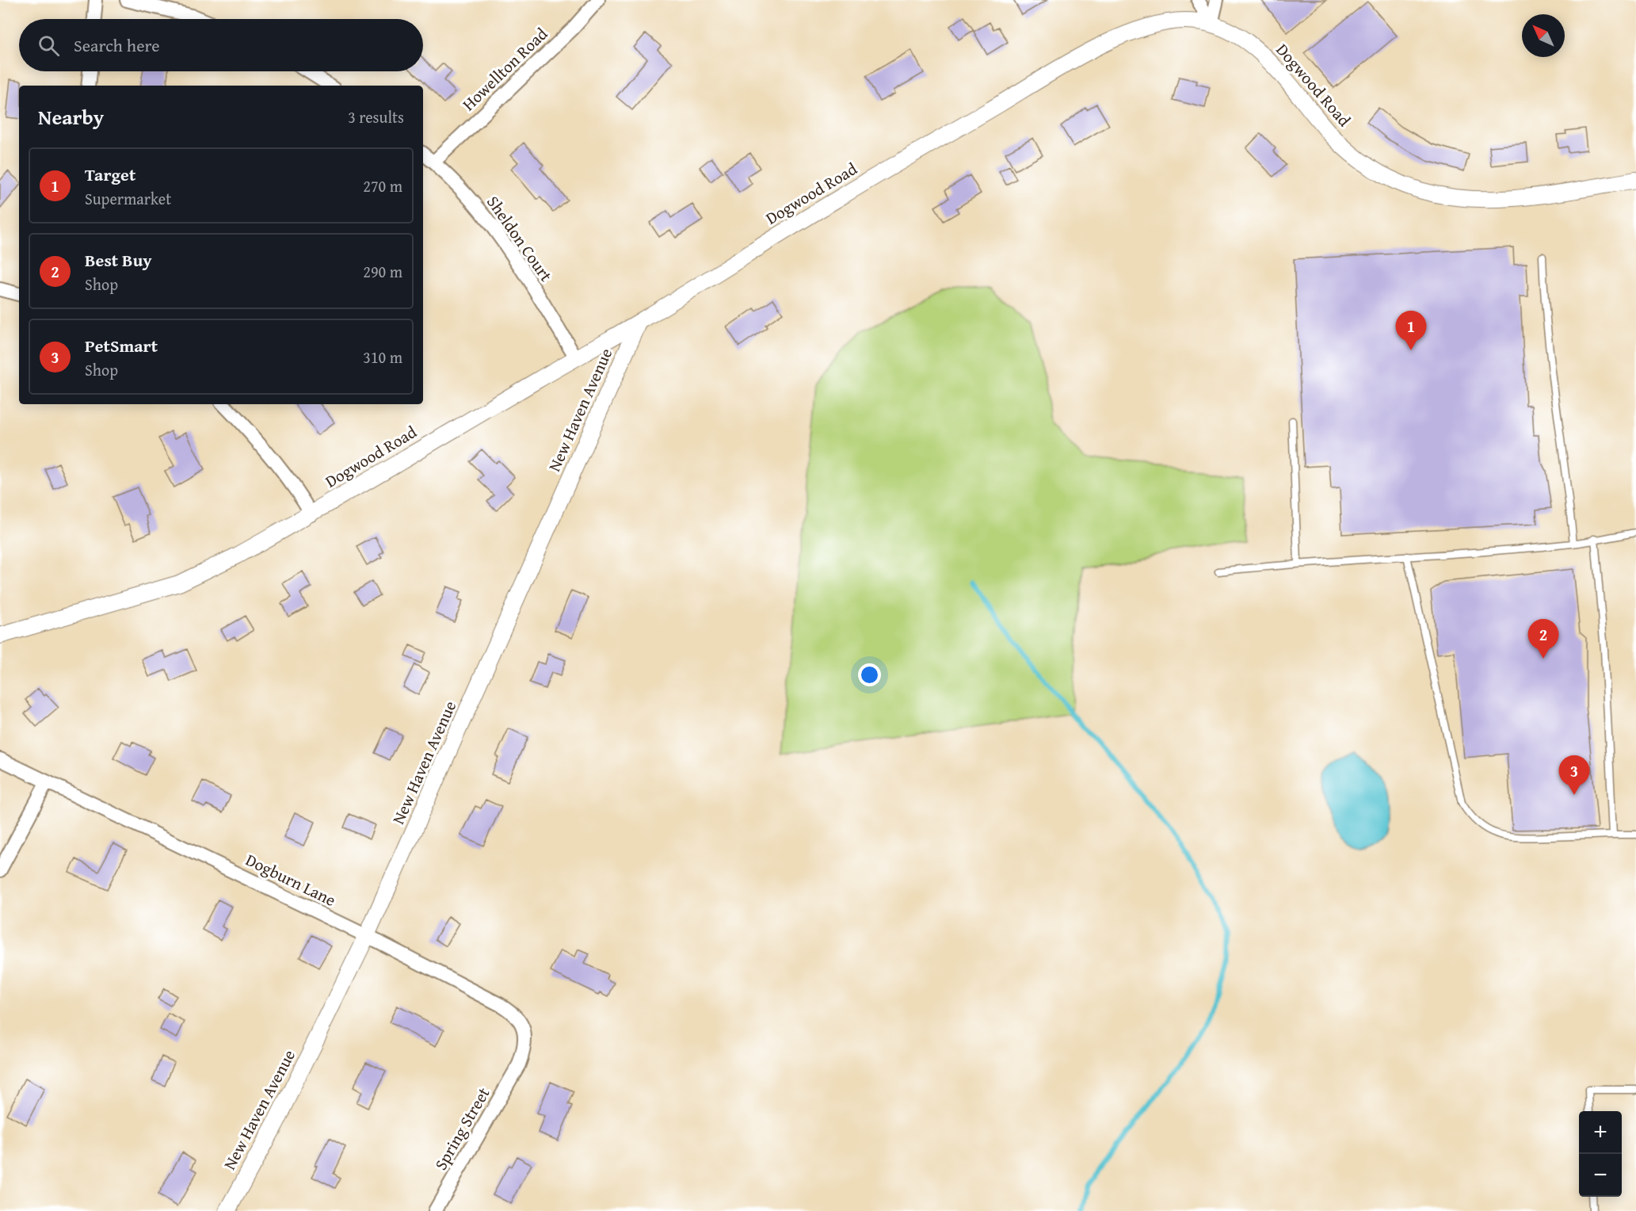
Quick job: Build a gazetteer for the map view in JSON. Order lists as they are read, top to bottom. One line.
{"streets":{"street":["Howellton Road","Dogwood Road","Sheldon Court","New Haven Avenue","Dogburn Lane","Spring Street"]},"crossings":[["Howellton Road","Sheldon Court"],["Dogwood Road","Sheldon Court"],["Dogwood Road","New Haven Avenue"],["New Haven Avenue","Dogburn Lane"],["Dogburn Lane","Spring Street"]],"north":"top left","page":{"search":"Search here","heading":["Nearby","3 results"],"list":[{"mark":"1","name":"Target","note":"Supermarket","value":"270 m"},{"mark":"2","name":"Best Buy","note":"Shop","value":"290 m"},{"mark":"3","name":"PetSmart","note":"Shop","value":"310 m"}],"pins":["1","2","3"],"map_buttons":["+","−"]}}
